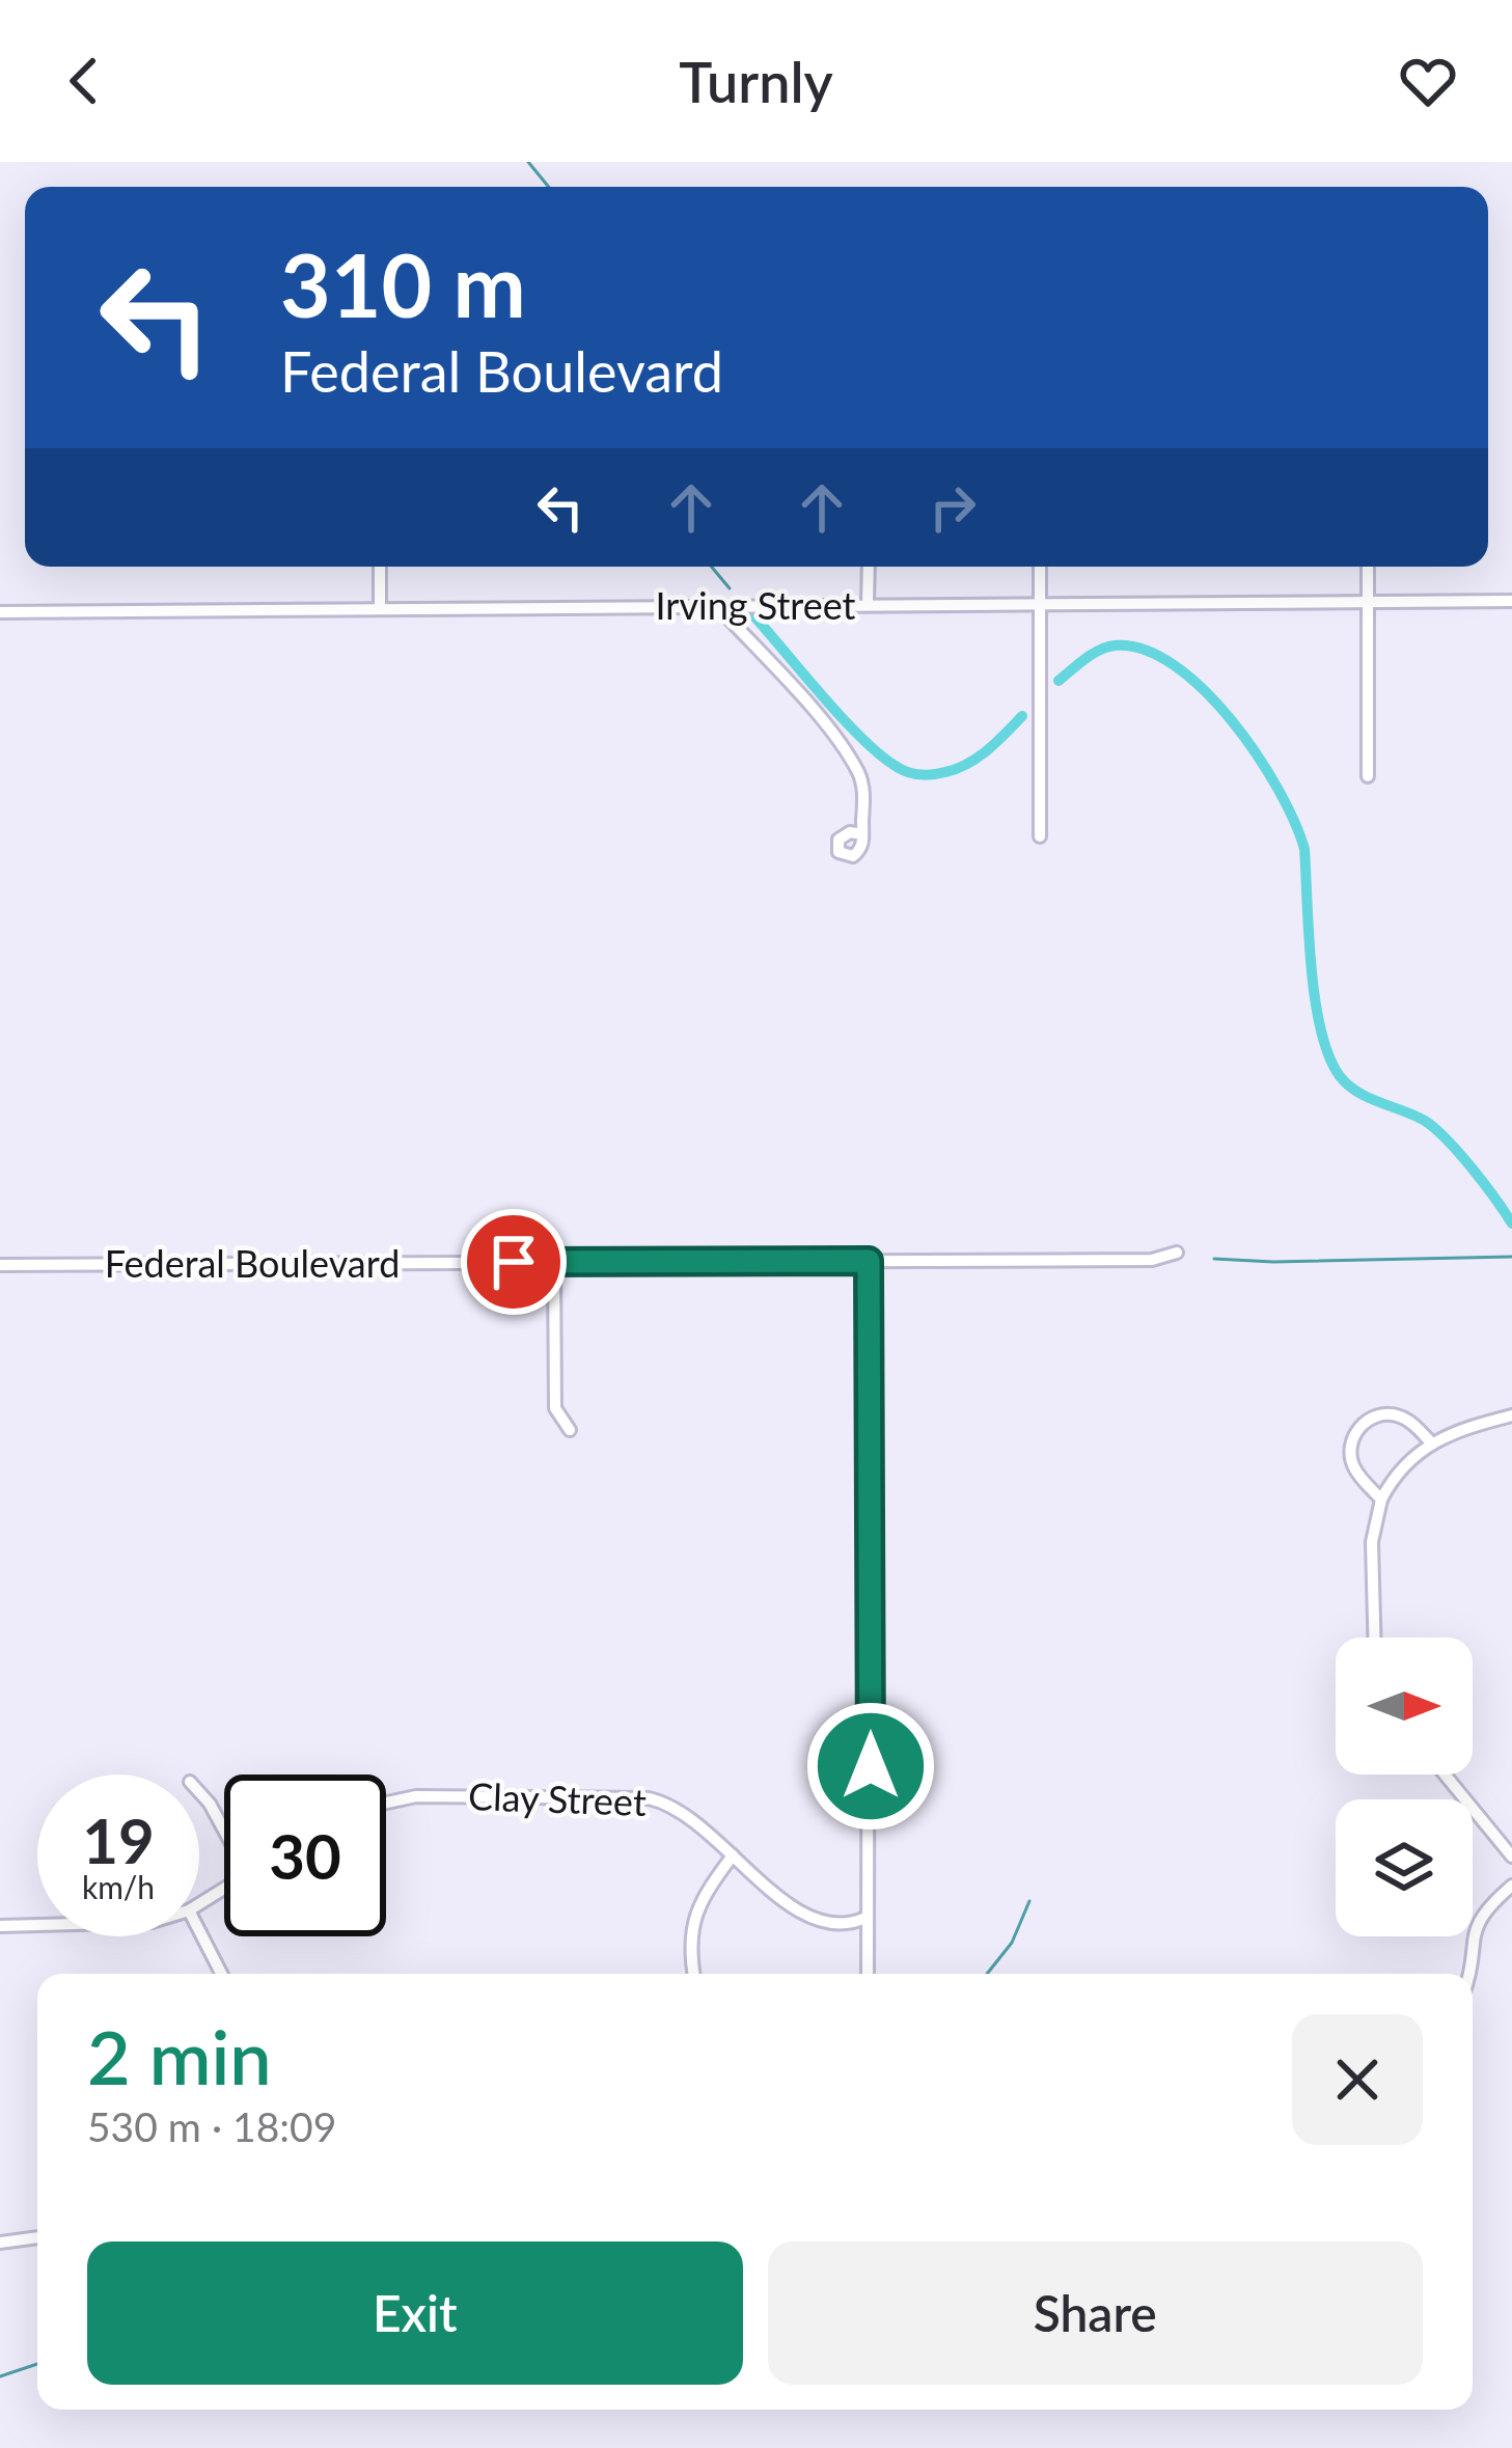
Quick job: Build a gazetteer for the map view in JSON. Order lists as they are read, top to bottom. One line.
{"streets":{"street":["Irving Street","Federal Boulevard","Clay Street"]},"north":"right","page":{"header":"Turnly","turn":["310 m","Federal Boulevard"],"speed":"19 km/h","limit":"30","heading":["2 min","530 m · 18:09"],"buttons":["Exit","Share"]}}
